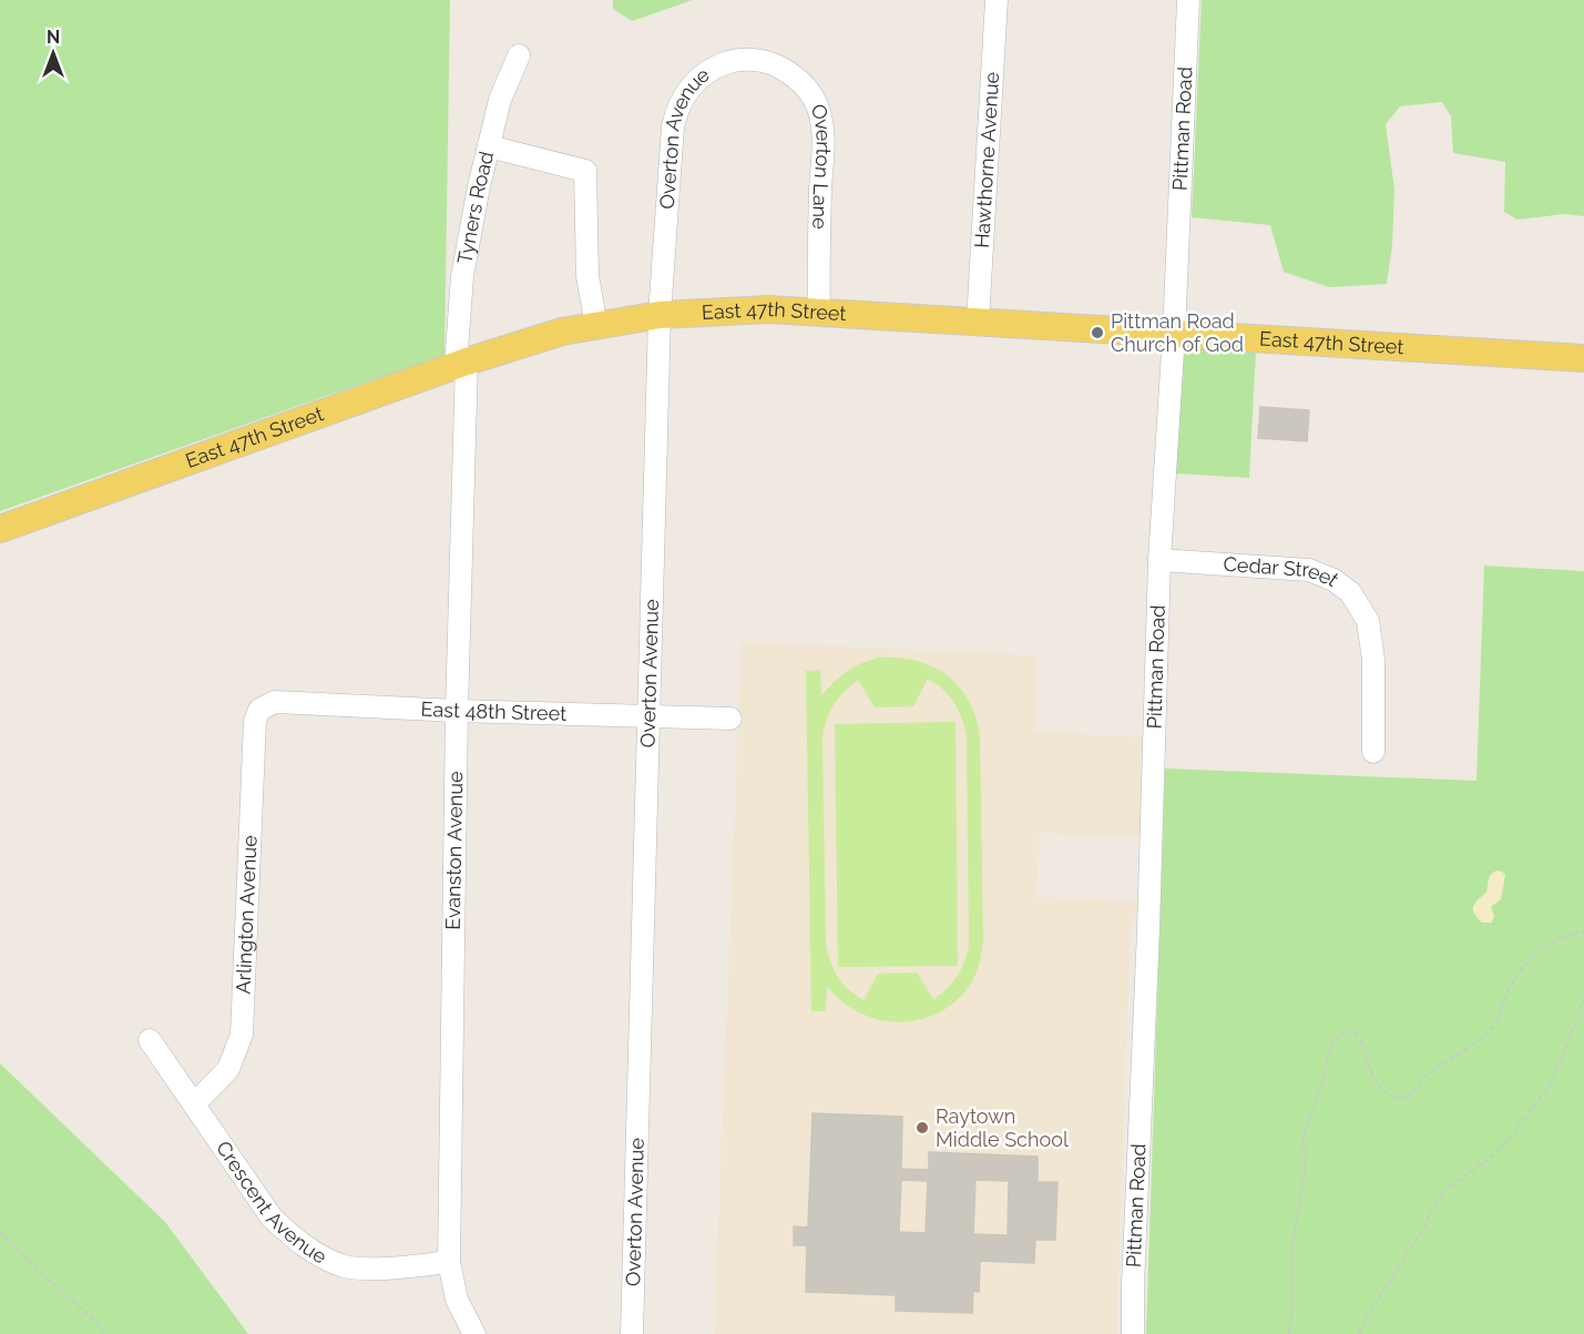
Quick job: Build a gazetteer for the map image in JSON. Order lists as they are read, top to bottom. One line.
{"streets":{"main road":["East 47th Street"],"street":["Pittman Road","Overton Avenue","Hawthorne Avenue","Overton Lane","Tyners Road","Cedar Street","East 48th Street","Evanston Avenue","Arlington Avenue","Crescent Avenue"]},"crossings":[["Pittman Road","East 47th Street"],["Pittman Road","Cedar Street"],["Overton Avenue","Overton Lane"],["Overton Avenue","East 47th Street"],["Overton Avenue","East 48th Street"],["Hawthorne Avenue","East 47th Street"],["Overton Lane","East 47th Street"],["Tyners Road","East 47th Street"],["Tyners Road","Evanston Avenue"],["East 47th Street","Evanston Avenue"],["East 48th Street","Evanston Avenue"],["East 48th Street","Arlington Avenue"],["Evanston Avenue","Crescent Avenue"],["Arlington Avenue","Crescent Avenue"]],"places":["Pittman Road Church of God","Raytown Middle School"],"north":"top"}
